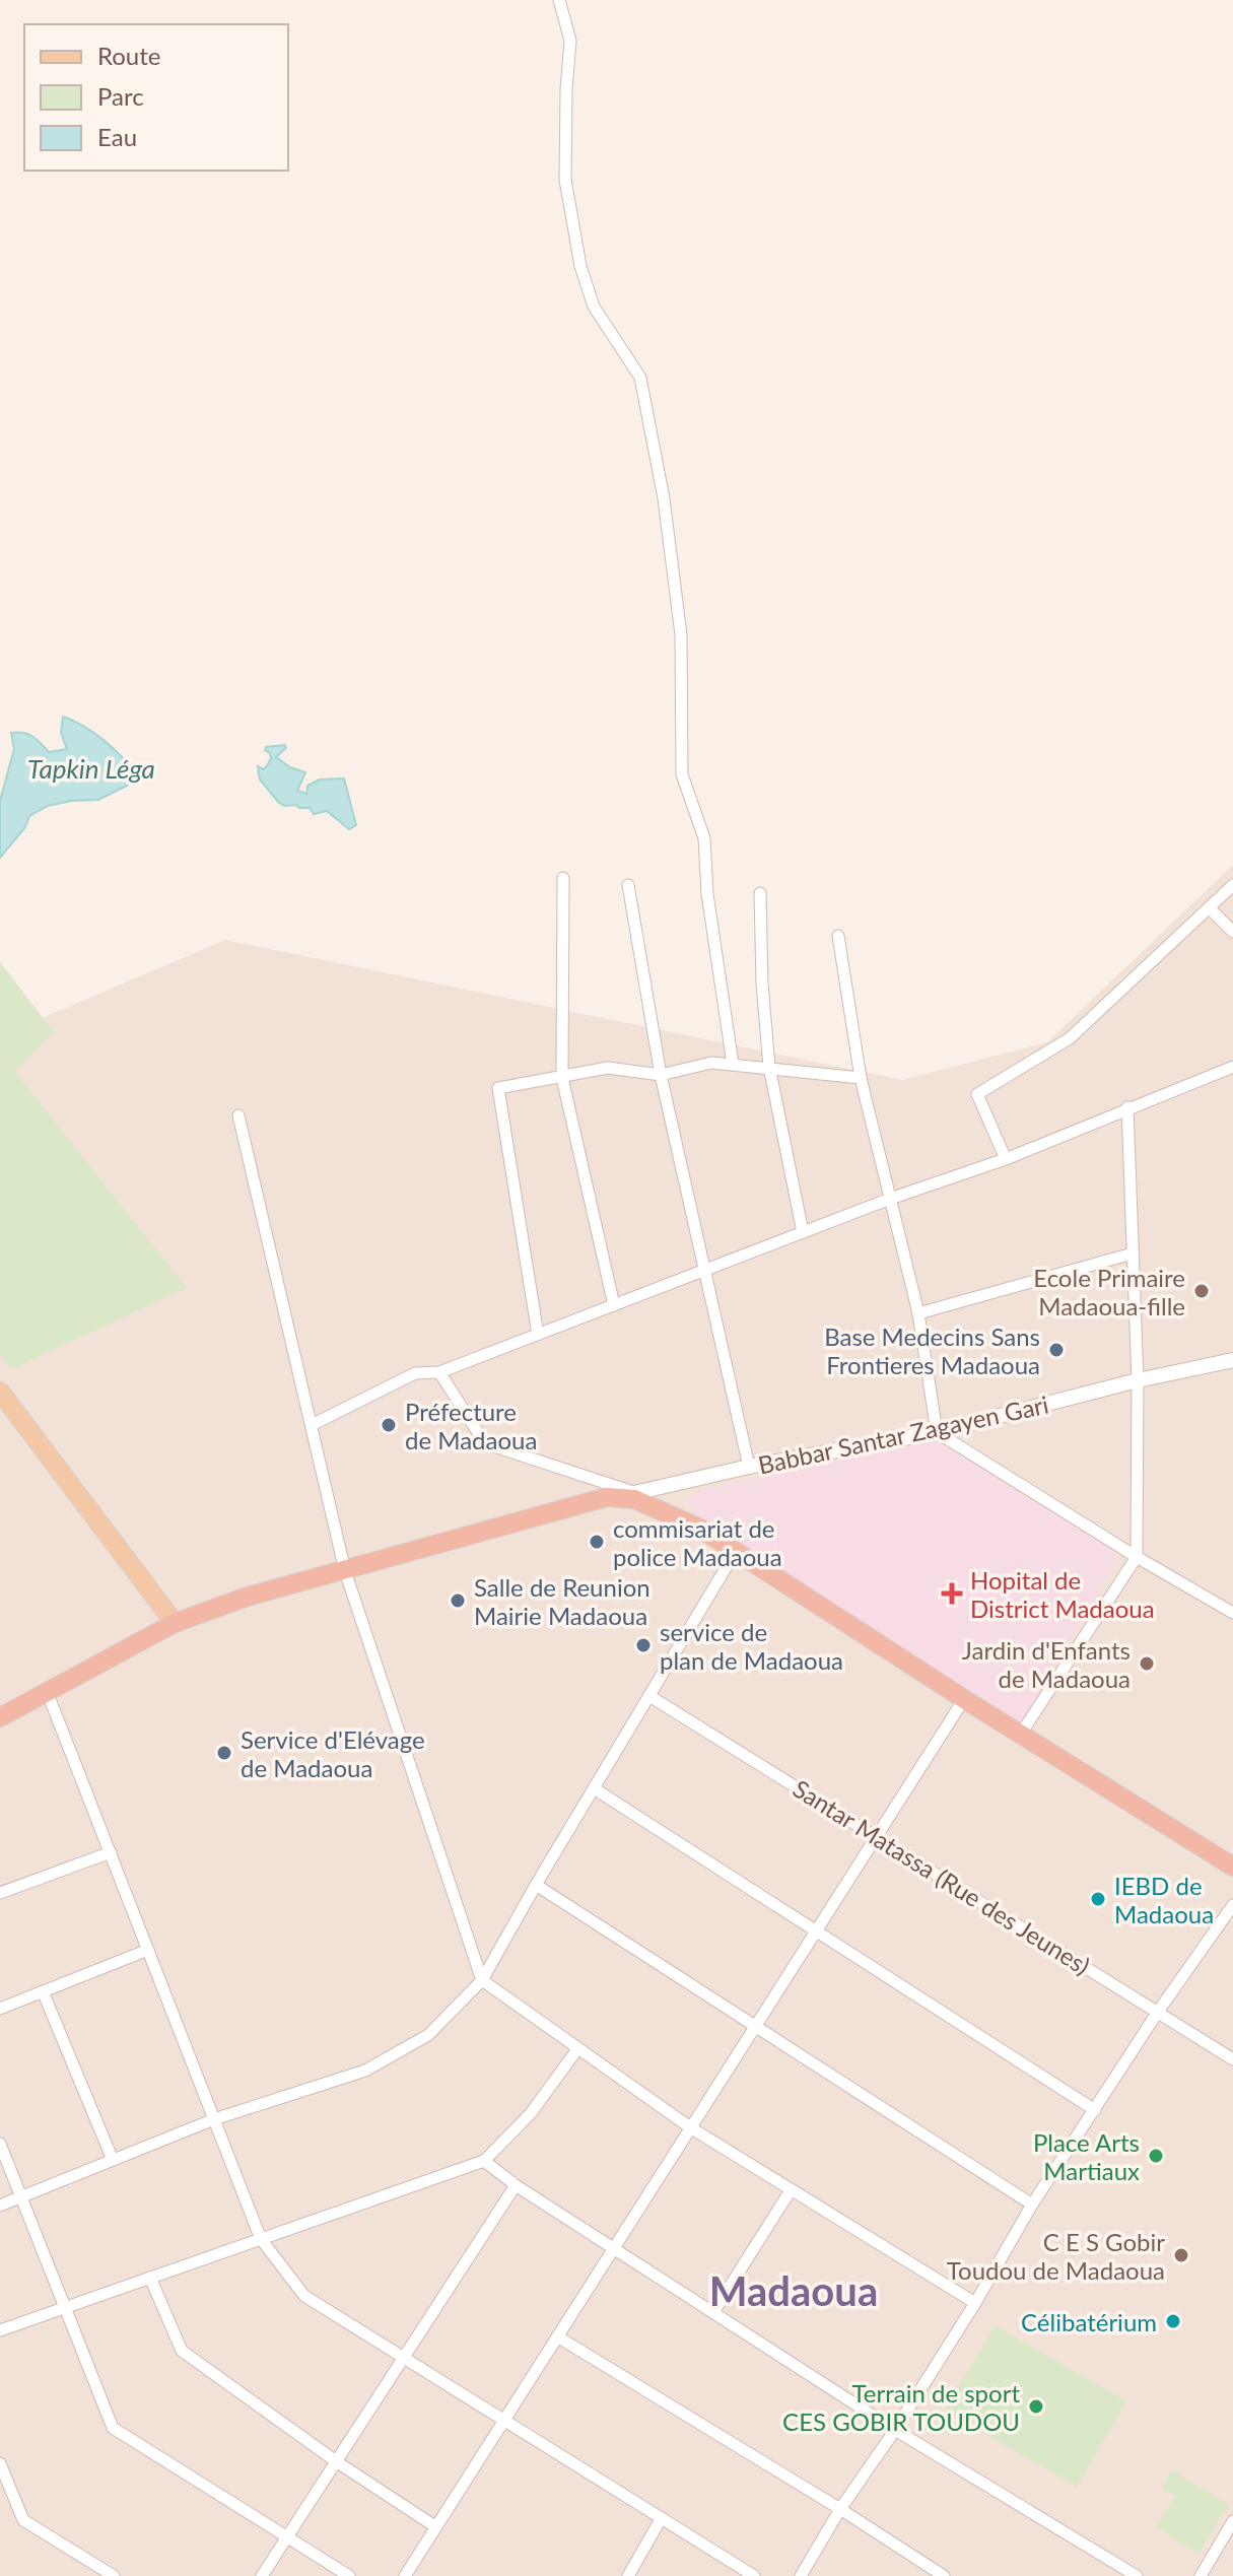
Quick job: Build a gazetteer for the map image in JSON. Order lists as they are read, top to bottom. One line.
{"streets":{"street":["Babbar Santar Zagayen Gari","Santar Matassa (Rue des Jeunes)"]},"districts":["Madaoua"],"water":["Tapkin Léga"],"places":{"other":["Ecole Primaire Madaoua-fille","Base Medecins Sans Frontieres Madaoua","Préfecture de Madaoua","commisariat de police Madaoua","Salle de Reunion Mairie Madaoua","service de plan de Madaoua","Jardin d'Enfants de Madaoua","Service d'Elévage de Madaoua","IEBD de Madaoua","Place Arts Martiaux","C E S Gobir Toudou de Madaoua","Célibatérium","Terrain de sport CES GOBIR TOUDOU"],"health":["Hopital de District Madaoua"]},"legend":["Route","Parc","Eau"]}
